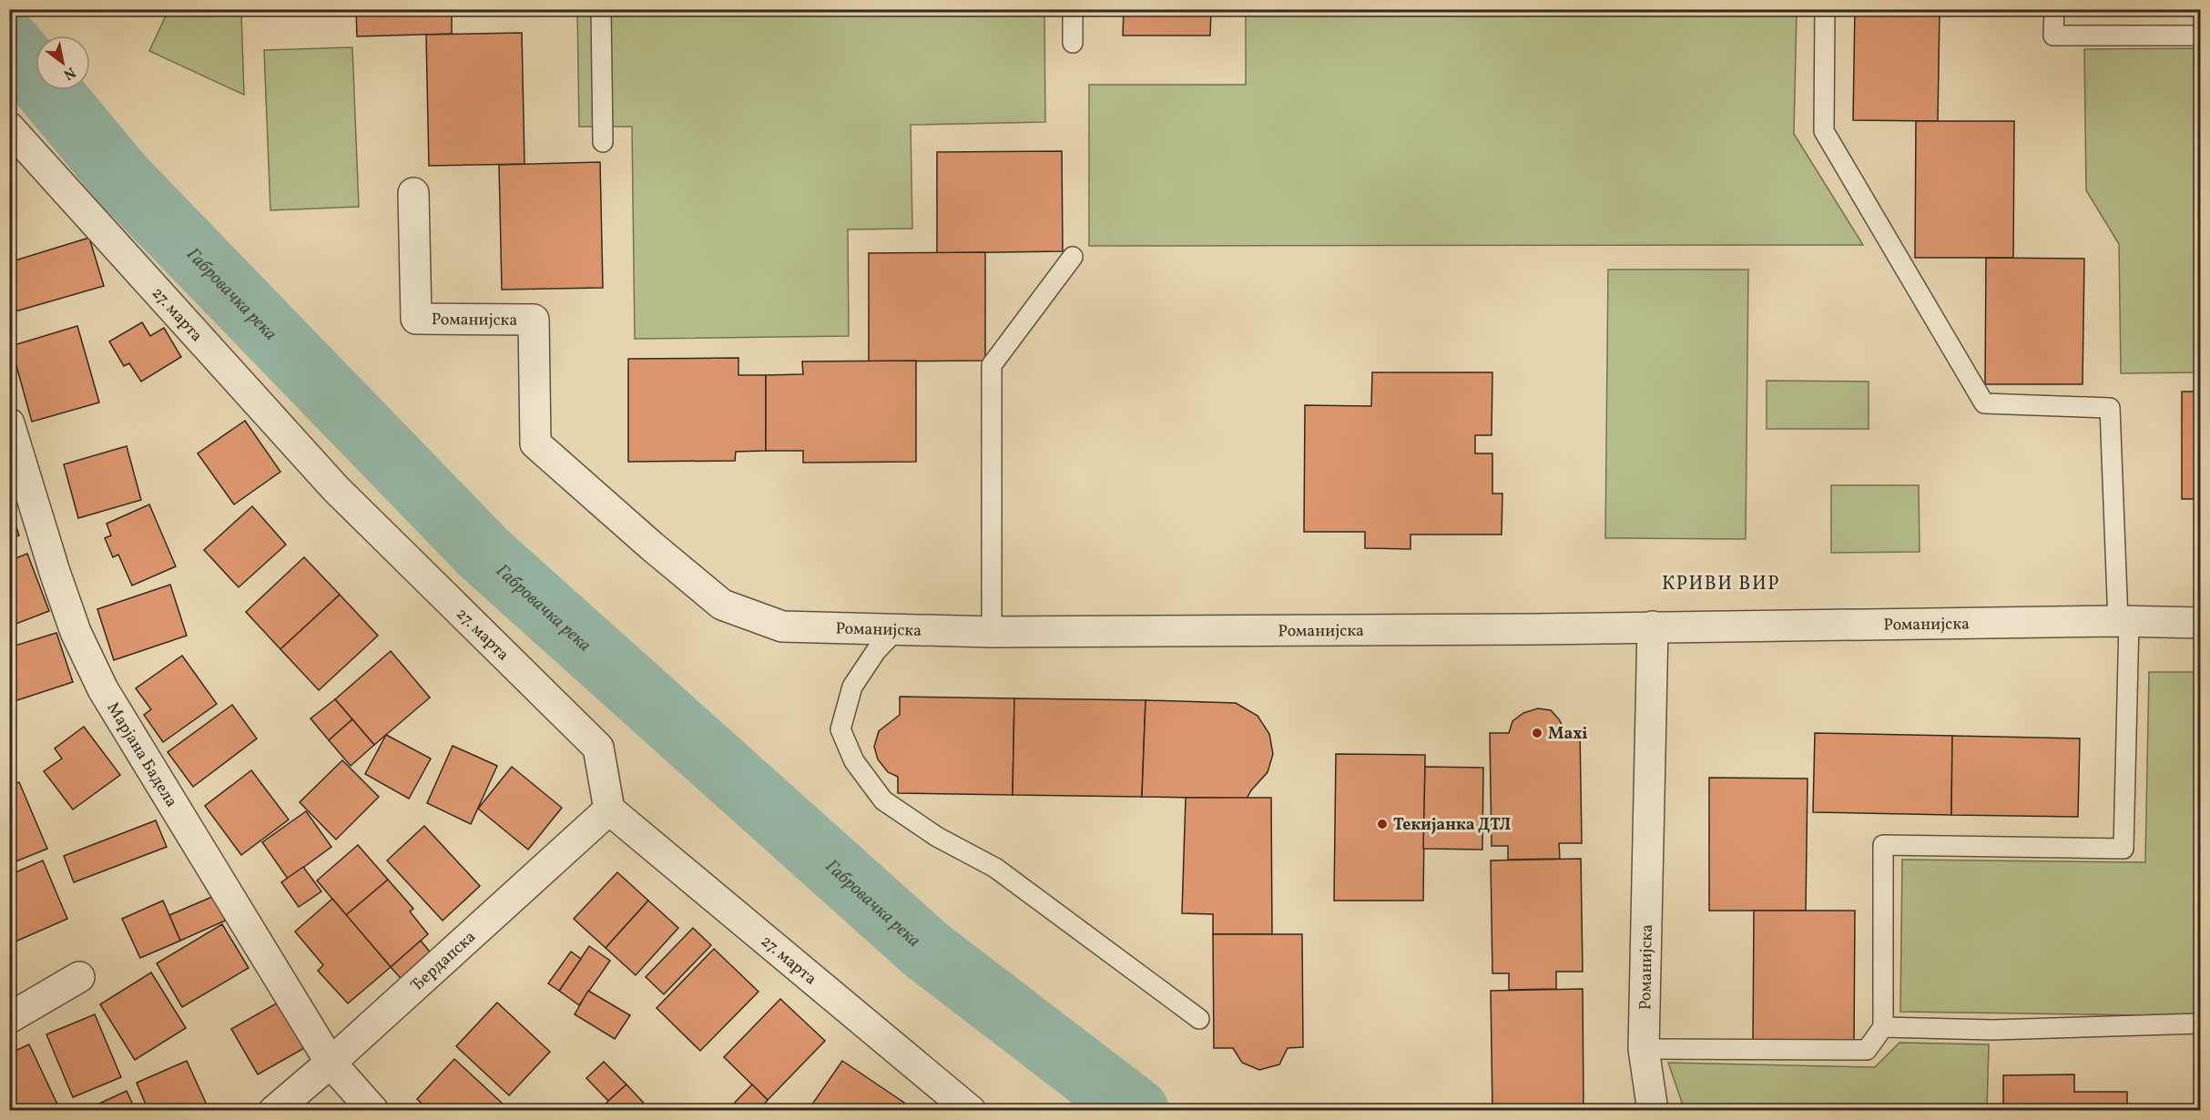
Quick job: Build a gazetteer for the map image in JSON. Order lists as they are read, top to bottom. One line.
{"streets":{"street":["27. марта","Романијска","Марјана Бадела","Ђердапска"]},"crossings":[["27. марта","Ђердапска"],["Марјана Бадела","Ђердапска"]],"districts":["КРИВИ ВИР"],"water":["Габровачка река"],"places":["Maxi","Текијанка ДТЛ"],"north":"bottom right"}
